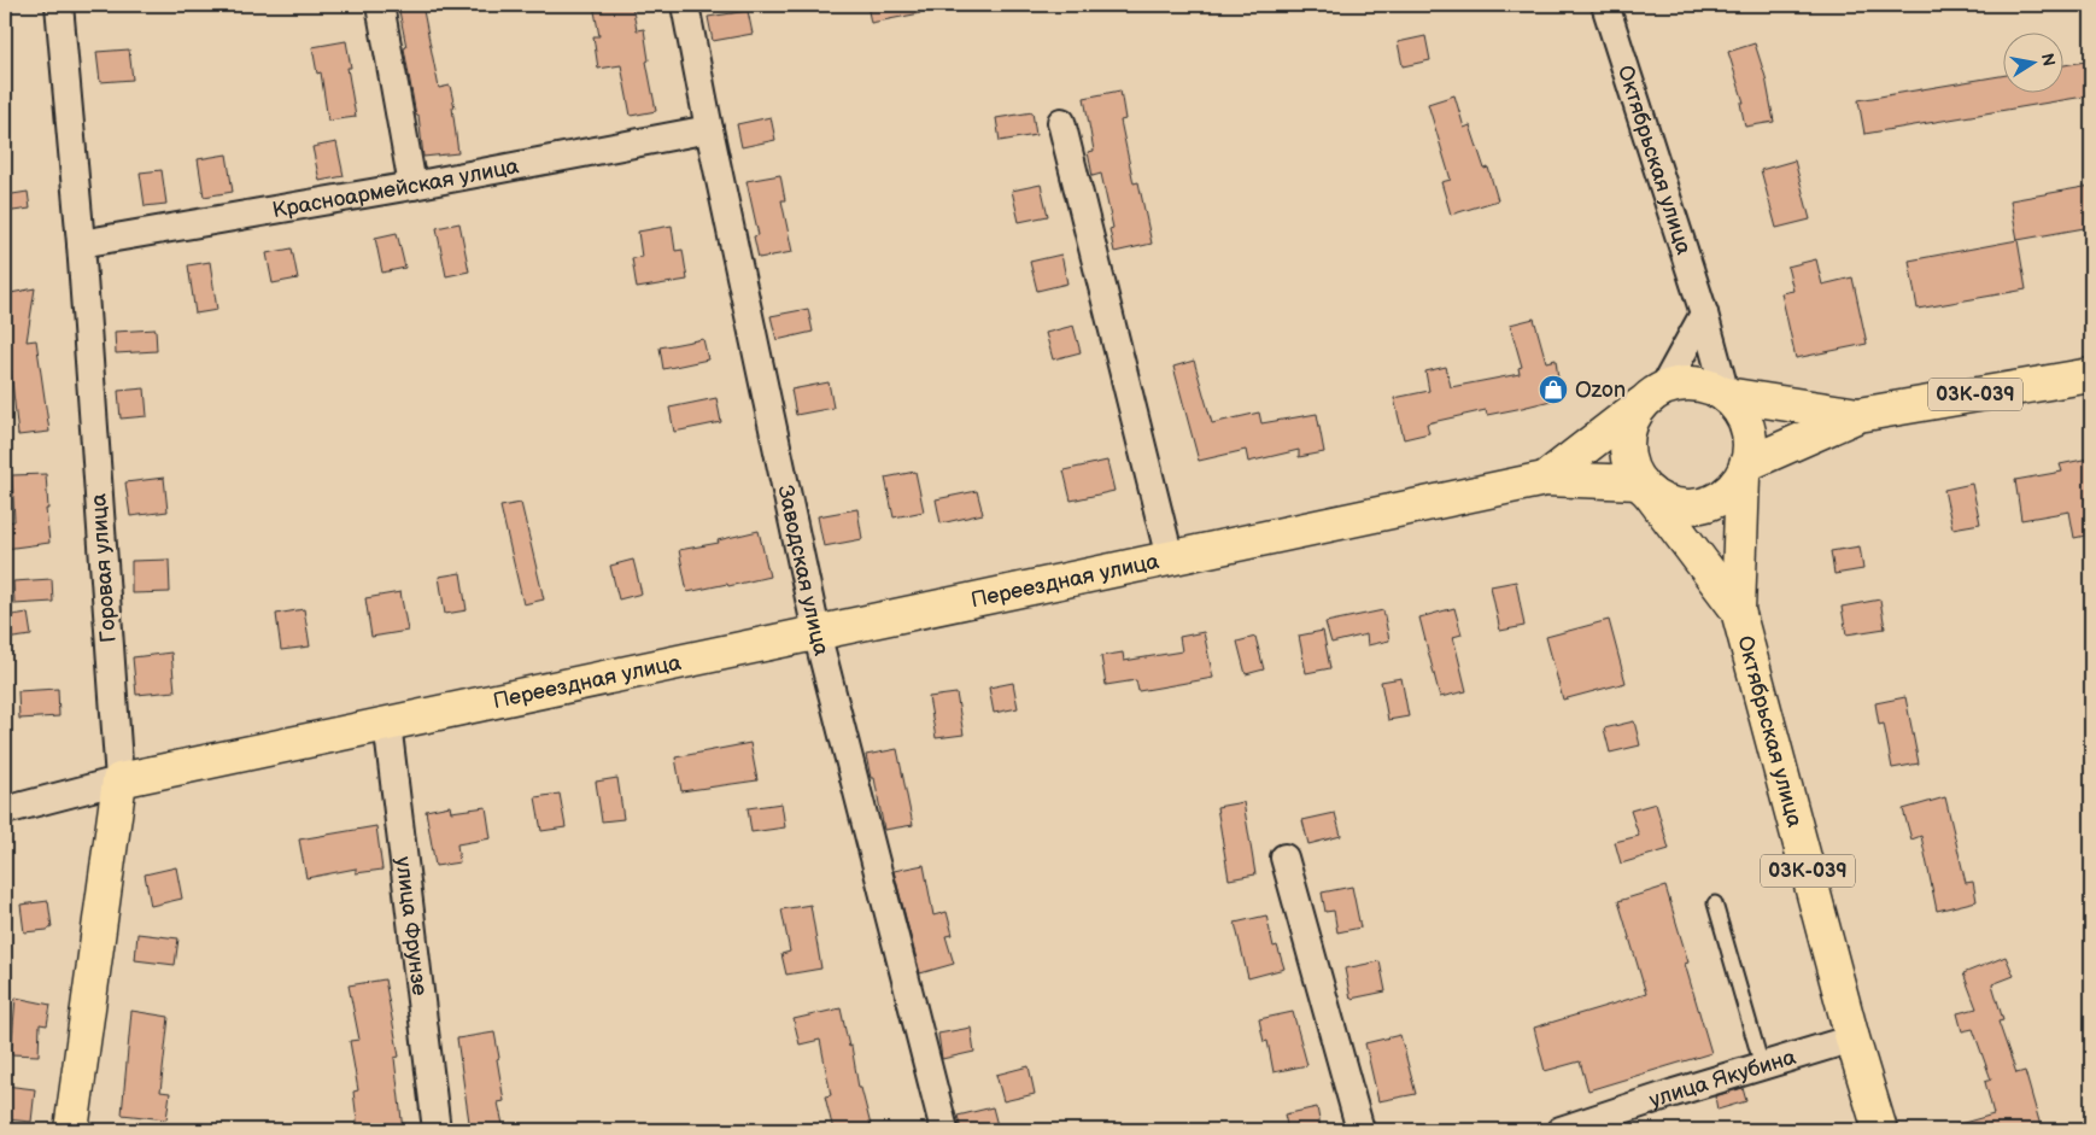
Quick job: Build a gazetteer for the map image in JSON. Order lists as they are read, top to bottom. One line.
{"streets":{"main road":["Октябрьская улица","03К-039","Горовая улица","Переездная улица"],"street":["Красноармейская улица","Заводская улица","улица Фрунзе","улица Якубина"]},"crossings":[["Октябрьская улица","03К-039"],["Октябрьская улица","Переездная улица"],["Октябрьская улица","улица Якубина"],["Красноармейская улица","Горовая улица"],["Красноармейская улица","Заводская улица"],["03К-039","Переездная улица"],["Горовая улица","Переездная улица"],["Заводская улица","Переездная улица"],["Переездная улица","улица Фрунзе"]],"places":{"shop":["Ozon"]},"north":"right"}
